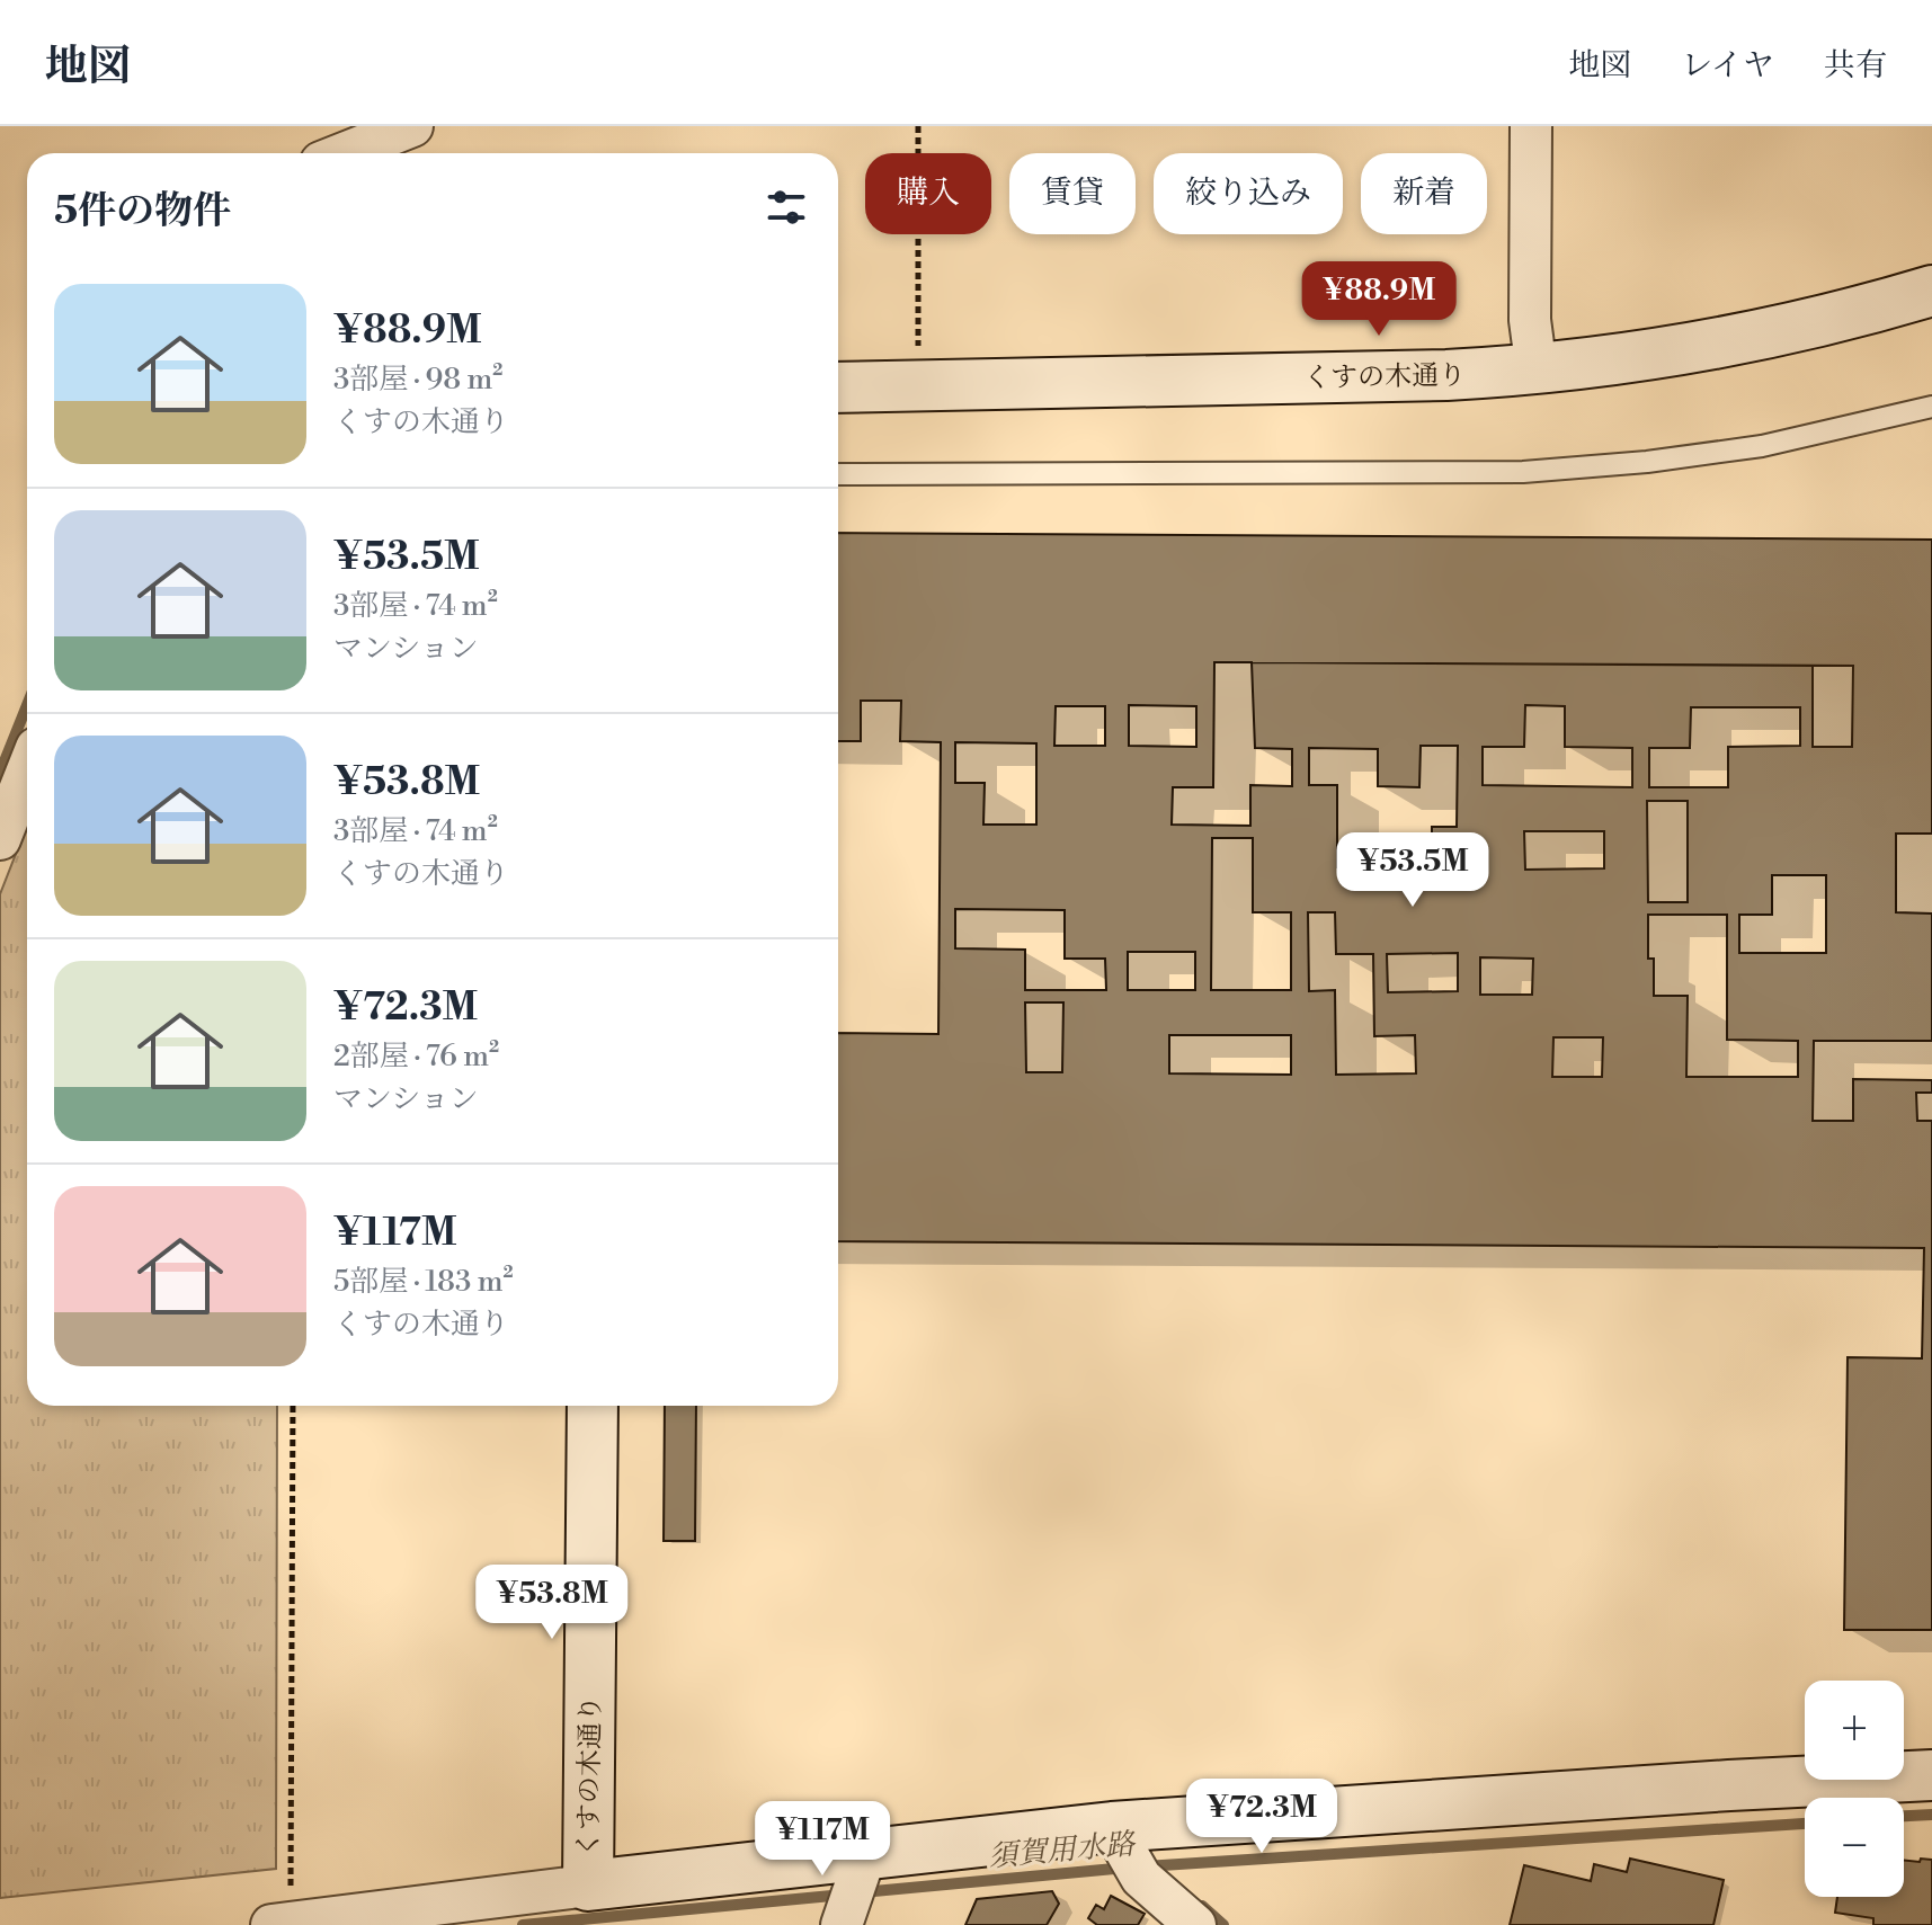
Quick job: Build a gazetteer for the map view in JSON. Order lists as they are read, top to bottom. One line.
{"streets":{"street":["くすの木通り"]},"water":["須賀用水路"],"page":{"header":"地図","nav":["地図","レイヤ","共有"],"chip":["購入","賃貸","絞り込み","新着"],"heading":"5件の物件","price":["¥88.9M","¥53.5M","¥53.8M","¥72.3M","¥117M"],"list":[{"name":"¥88.9M","note":"3部屋 · 98 m² · くすの木通り"},{"name":"¥53.5M","note":"3部屋 · 74 m² · マンション"},{"name":"¥53.8M","note":"3部屋 · 74 m² · くすの木通り"},{"name":"¥72.3M","note":"2部屋 · 76 m² · マンション"},{"name":"¥117M","note":"5部屋 · 183 m² · くすの木通り"}],"map_buttons":["+","−"]}}
